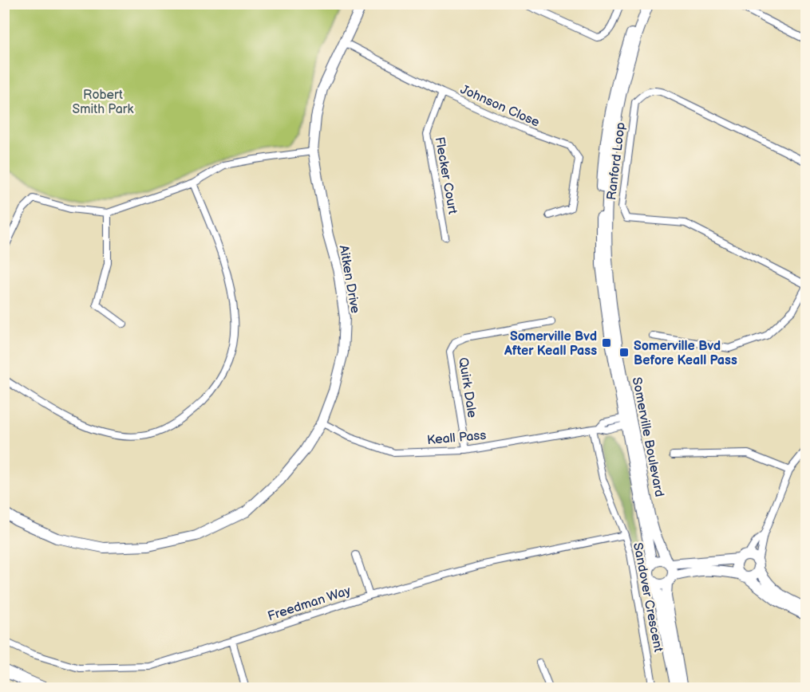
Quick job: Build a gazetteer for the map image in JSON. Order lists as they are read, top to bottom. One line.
{"streets":{"main road":["Aitken Drive","Somerville Boulevard"],"street":["Johnson Close","Ranford Loop","Flecker Court","Quirk Dale","Keall Pass","Sandover Crescent","Freedman Way"]},"crossings":[["Johnson Close","Flecker Court"],["Johnson Close","Aitken Drive"],["Aitken Drive","Keall Pass"],["Quirk Dale","Keall Pass"],["Keall Pass","Somerville Boulevard"],["Keall Pass","Sandover Crescent"],["Sandover Crescent","Freedman Way"]],"parks":["Robert Smith Park"],"places":{"transit":["Somerville Bvd After Keall Pass","Somerville Bvd Before Keall Pass"]}}
